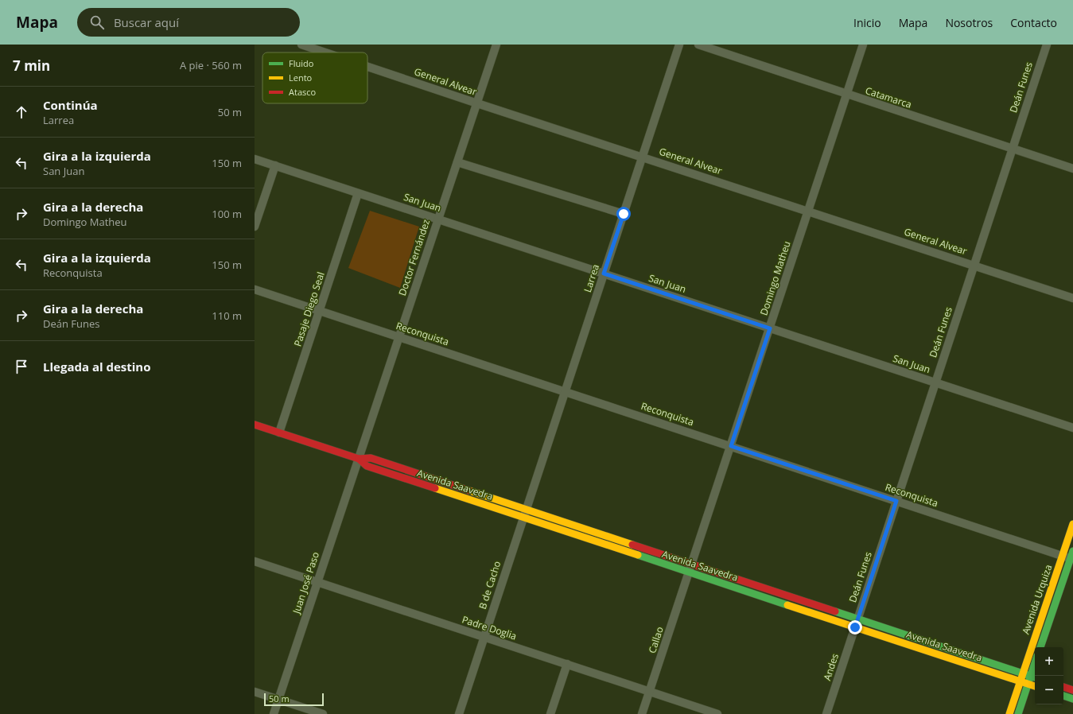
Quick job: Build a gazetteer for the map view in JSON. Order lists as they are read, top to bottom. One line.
{"streets":{"street":["General Alvear","Deán Funes","Catamarca","San Juan","Doctor Fernández","Larrea","Domingo Matheu","Pasaje Diego Seal","Reconquista","Avenida Saavedra","Juan José Paso","B de Cacho","Avenida Urquiza","Padre Doglia","Callao","Andes"]},"crossings":[["General Alvear","Deán Funes"],["General Alvear","Doctor Fernández"],["General Alvear","Larrea"],["General Alvear","Domingo Matheu"],["Deán Funes","Catamarca"],["Deán Funes","San Juan"],["Deán Funes","Reconquista"],["Deán Funes","Avenida Saavedra"],["Deán Funes","Andes"],["Catamarca","Domingo Matheu"],["San Juan","Doctor Fernández"],["San Juan","Larrea"],["San Juan","Domingo Matheu"],["San Juan","Pasaje Diego Seal"],["Doctor Fernández","Reconquista"],["Doctor Fernández","Avenida Saavedra"],["Doctor Fernández","Juan José Paso"],["Larrea","Reconquista"],["Larrea","Avenida Saavedra"],["Larrea","B de Cacho"],["Domingo Matheu","Reconquista"],["Domingo Matheu","Avenida Saavedra"],["Domingo Matheu","Callao"],["Pasaje Diego Seal","Reconquista"],["Pasaje Diego Seal","Avenida Saavedra"],["Reconquista","Avenida Urquiza"],["Avenida Saavedra","Juan José Paso"],["Avenida Saavedra","B de Cacho"],["Avenida Saavedra","Avenida Urquiza"],["Avenida Saavedra","Callao"],["Avenida Saavedra","Andes"],["Juan José Paso","Padre Doglia"],["B de Cacho","Padre Doglia"],["Padre Doglia","Callao"]],"legend":["Fluido","Lento","Atasco"],"scale_bar":"50 m","page":{"header":"Mapa","search":"Buscar aquí","nav":["Inicio","Mapa","Nosotros","Contacto"],"heading":["7 min","A pie · 560 m"],"list":[["Continúa","Larrea","50 m"],["Gira a la izquierda","San Juan","150 m"],["Gira a la derecha","Domingo Matheu","100 m"],["Gira a la izquierda","Reconquista","150 m"],["Gira a la derecha","Deán Funes","110 m"],"Llegada al destino"],"map_buttons":["+","−"],"scale":"50 m"}}
